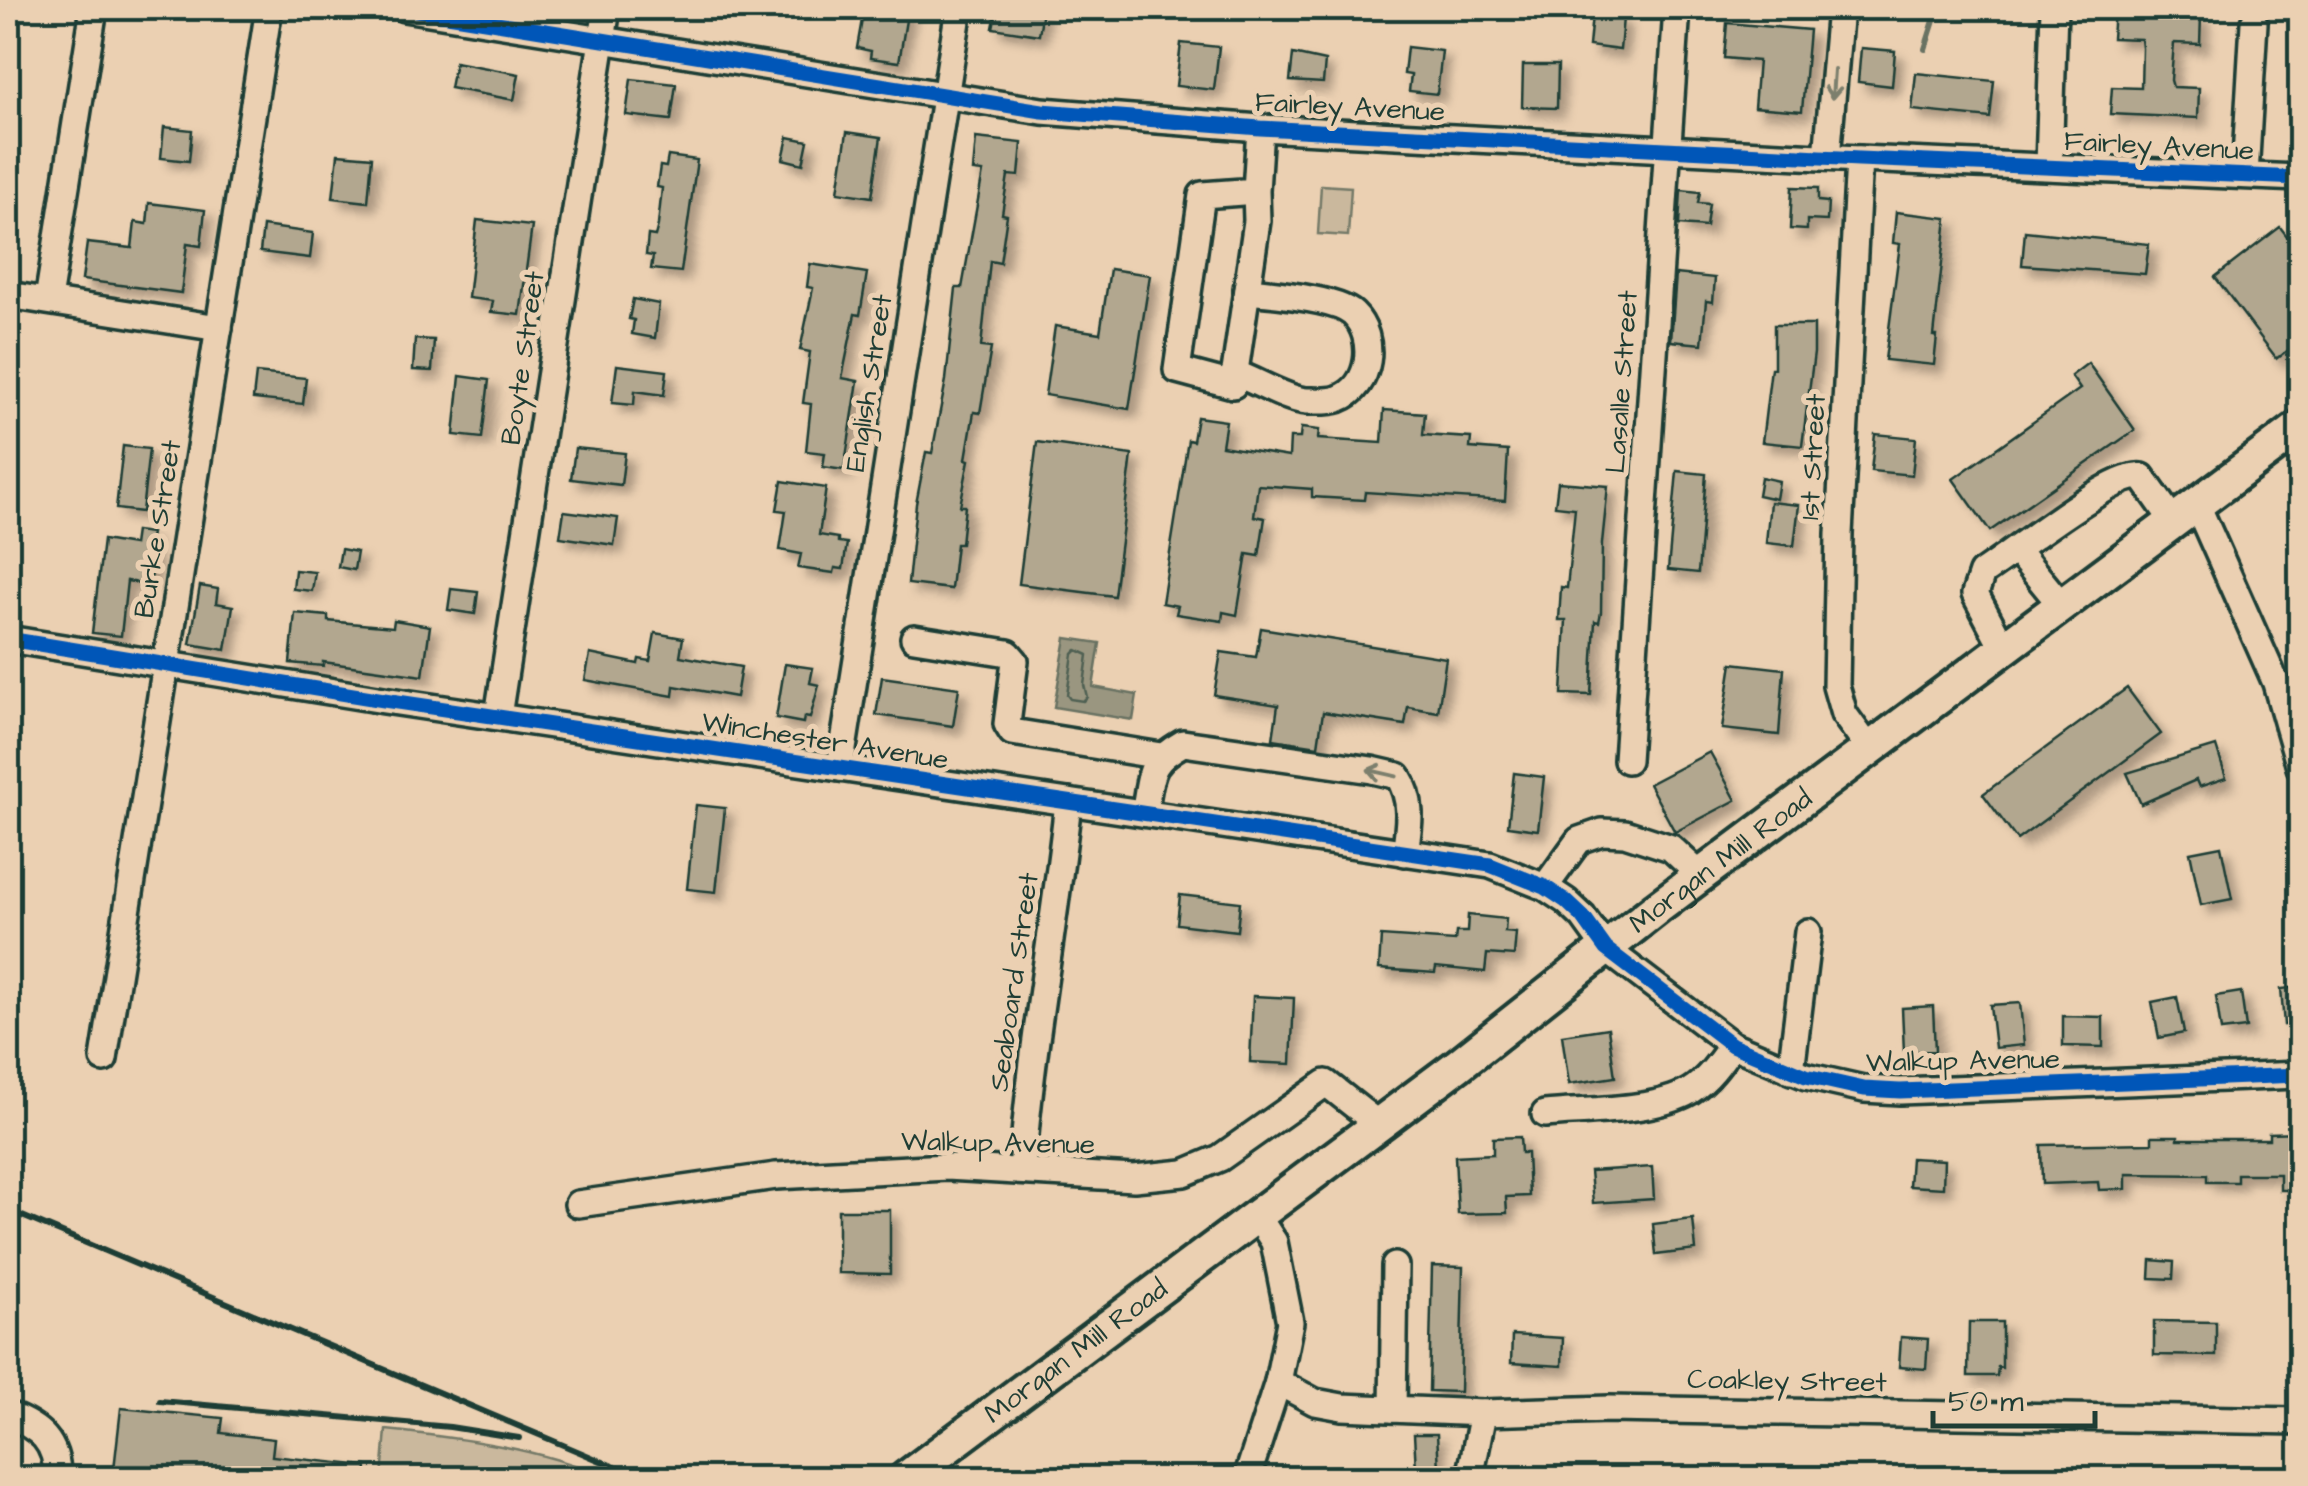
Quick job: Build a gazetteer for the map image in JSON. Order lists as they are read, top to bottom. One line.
{"streets":{"main road":["Morgan Mill Road"],"street":["Fairley Avenue","Boyte Street","Lasalle Street","English Street","1st Street","Burke Street","Winchester Avenue","Seaboard Street","Walkup Avenue","Coakley Street"]},"crossings":[["Fairley Avenue","Boyte Street"],["Fairley Avenue","Lasalle Street"],["Fairley Avenue","English Street"],["Fairley Avenue","1st Street"],["Boyte Street","Winchester Avenue"],["English Street","Winchester Avenue"],["1st Street","Morgan Mill Road"],["Burke Street","Winchester Avenue"],["Winchester Avenue","Morgan Mill Road"],["Winchester Avenue","Seaboard Street"],["Winchester Avenue","Walkup Avenue"],["Morgan Mill Road","Walkup Avenue"],["Seaboard Street","Walkup Avenue"]],"scale_bar":"50 m"}
